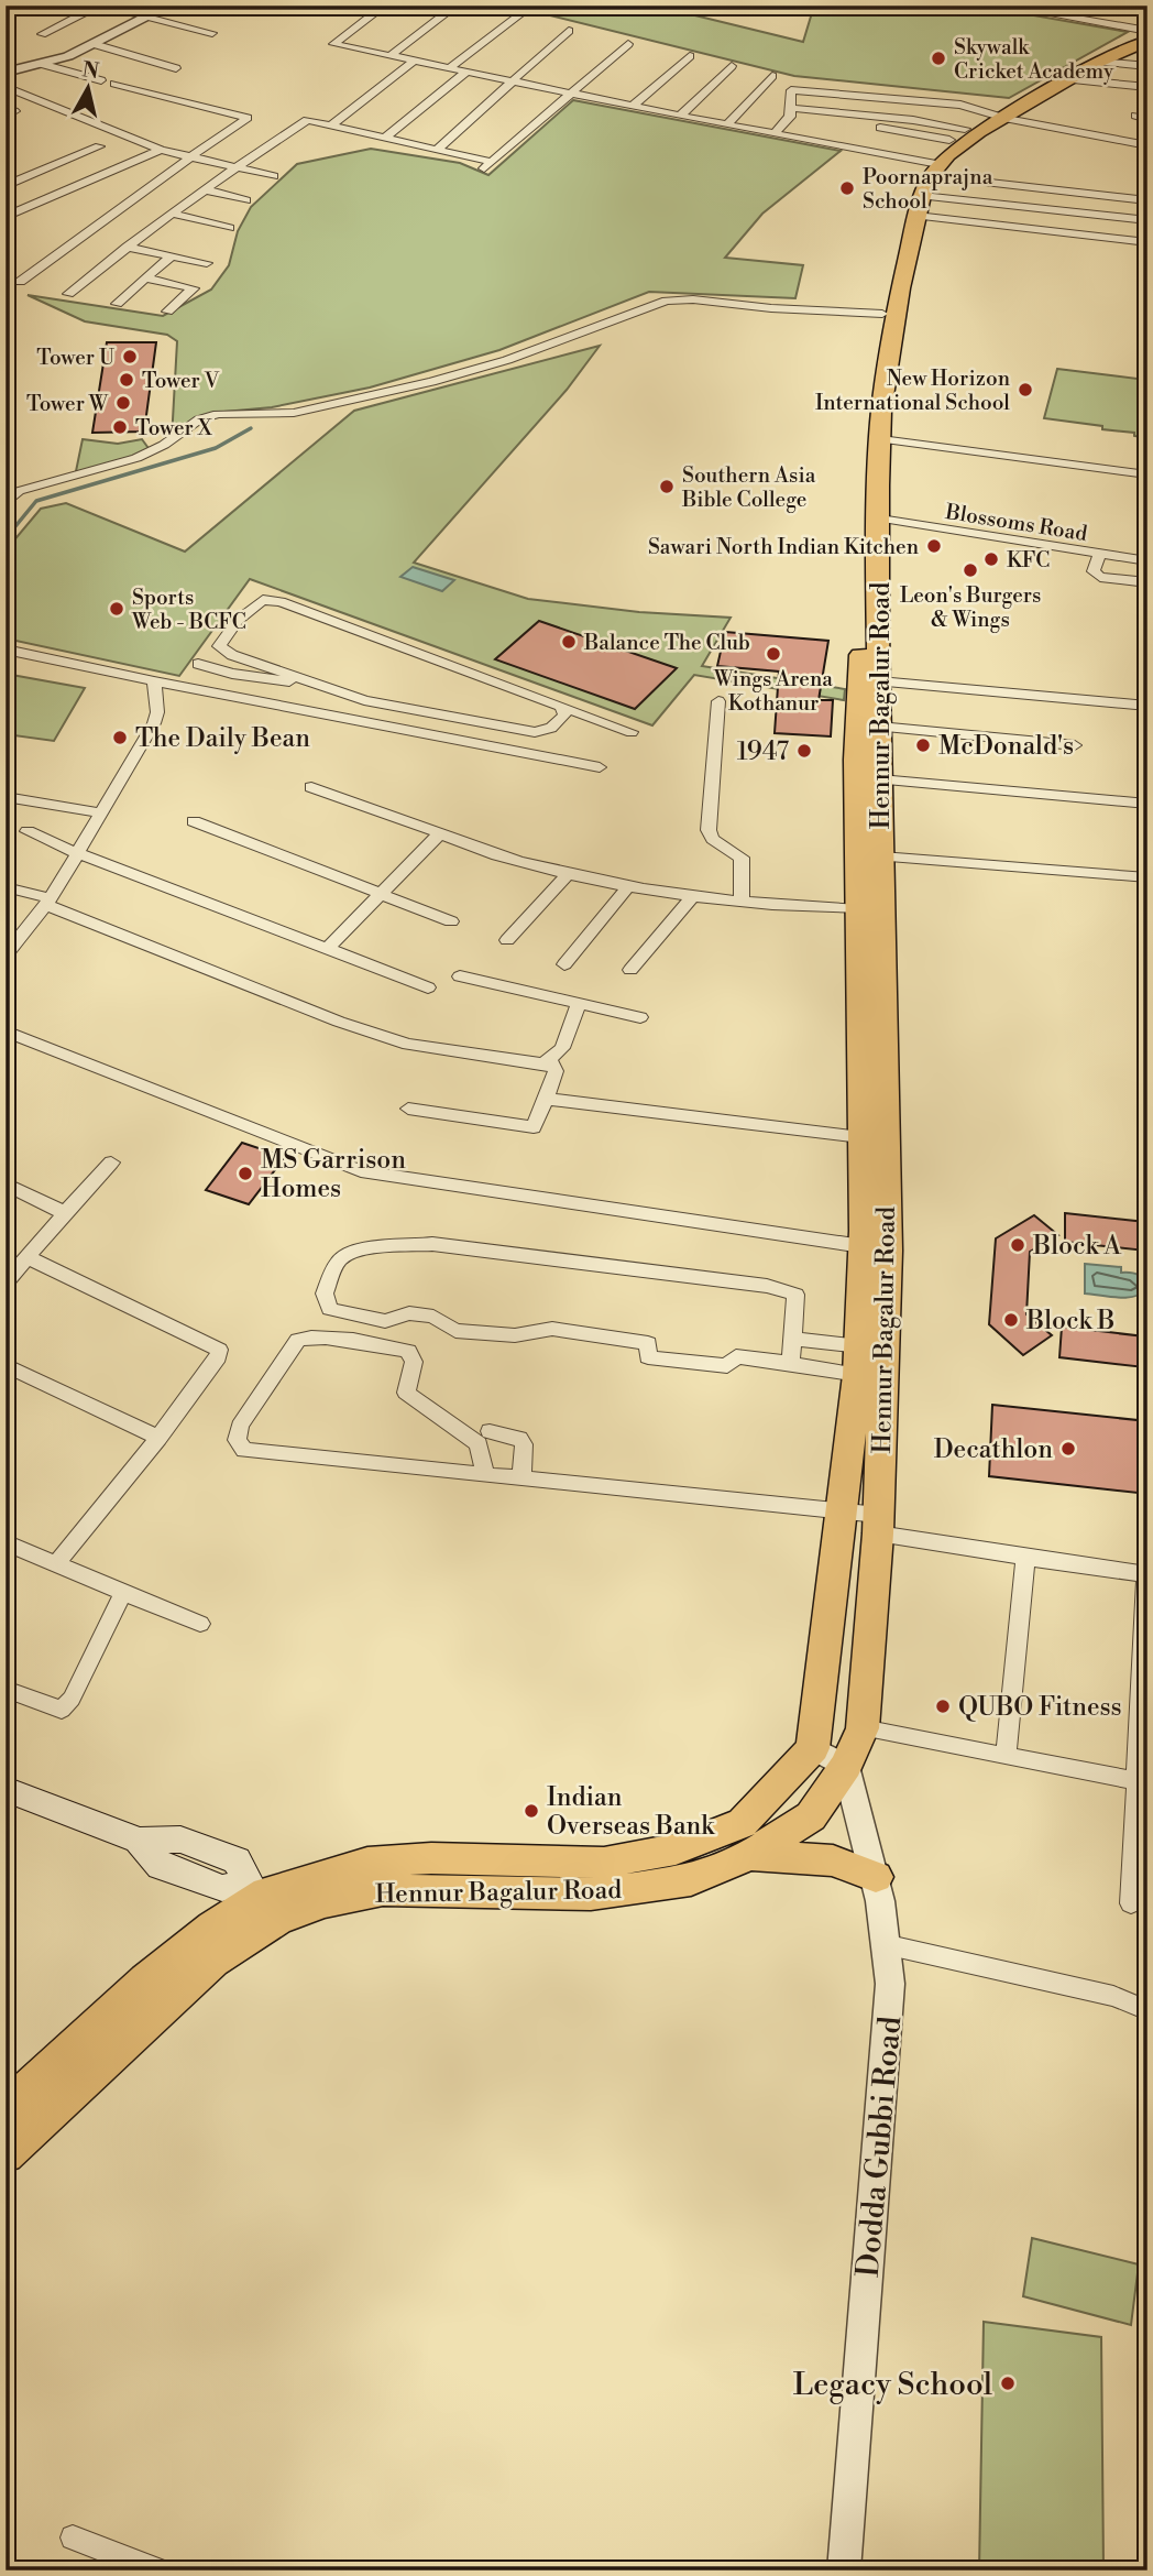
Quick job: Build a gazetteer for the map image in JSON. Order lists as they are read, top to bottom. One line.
{"streets":{"main road":["Hennur Bagalur Road"],"street":["Blossoms Road","Dodda Gubbi Road"]},"crossings":[["Blossoms Road","Hennur Bagalur Road"],["Hennur Bagalur Road","Dodda Gubbi Road"]],"places":["Skywalk Cricket Academy","Poornaprajna School","Tower U","Tower V","New Horizon International School","Tower W","Tower X","Southern Asia Bible College","Sawari North Indian Kitchen","KFC","Leon's Burgers & Wings","Sports Web - BCFC","Balance The Club","Wings Arena Kothanur","The Daily Bean","McDonald's","1947","MS Garrison Homes","Block A","Block B","Decathlon","QUBO Fitness","Indian Overseas Bank","Legacy School"],"north":"top"}
